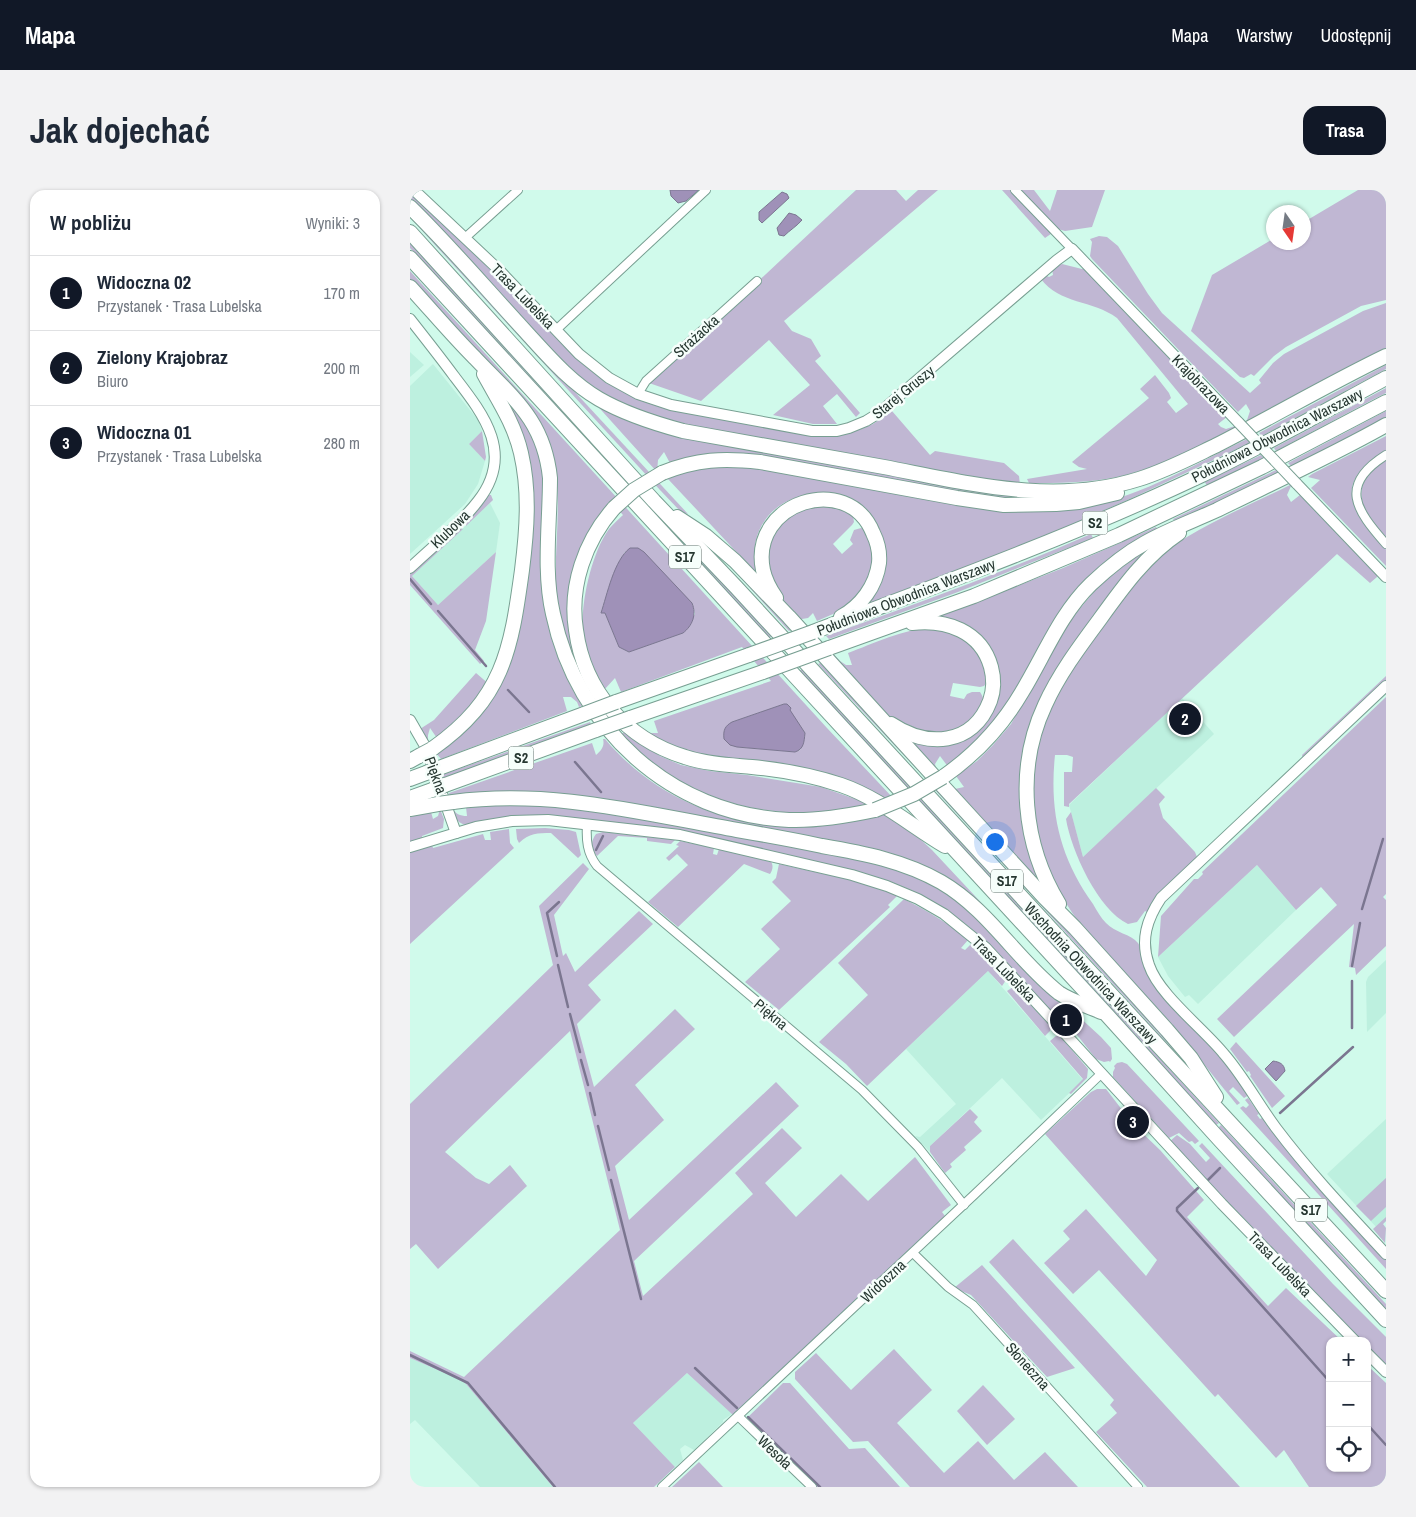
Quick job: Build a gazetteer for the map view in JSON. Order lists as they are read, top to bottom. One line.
{"streets":{"highway":["Południowa Obwodnica Warszawy","S2","S17","Wschodnia Obwodnica Warszawy"],"street":["Trasa Lubelska","Strażacka","Krajobrazowa","Starej Gruszy","Klubowa","Piękna","Widoczna","Słoneczna","Wesoła"]},"crossings":[["Trasa Lubelska","Strażacka"],["Trasa Lubelska","Starej Gruszy"],["Trasa Lubelska","Piękna"],["Trasa Lubelska","Widoczna"],["Strażacka","Starej Gruszy"],["Krajobrazowa","Starej Gruszy"],["S17","Wschodnia Obwodnica Warszawy"],["Piękna","Widoczna"],["Widoczna","Słoneczna"],["Widoczna","Wesoła"]],"north":"bottom","page":{"header":"Mapa","nav":["Mapa","Warstwy","Udostępnij"],"buttons":"Trasa","title":"Jak dojechać","heading":["W pobliżu","Wyniki: 3"],"list":[{"mark":"1","name":"Widoczna 02","note":"Przystanek · Trasa Lubelska","value":"170 m"},{"mark":"2","name":"Zielony Krajobraz","note":"Biuro","value":"200 m"},{"mark":"3","name":"Widoczna 01","note":"Przystanek · Trasa Lubelska","value":"280 m"}],"pins":["2","1","3"],"map_buttons":["+","−"]}}
